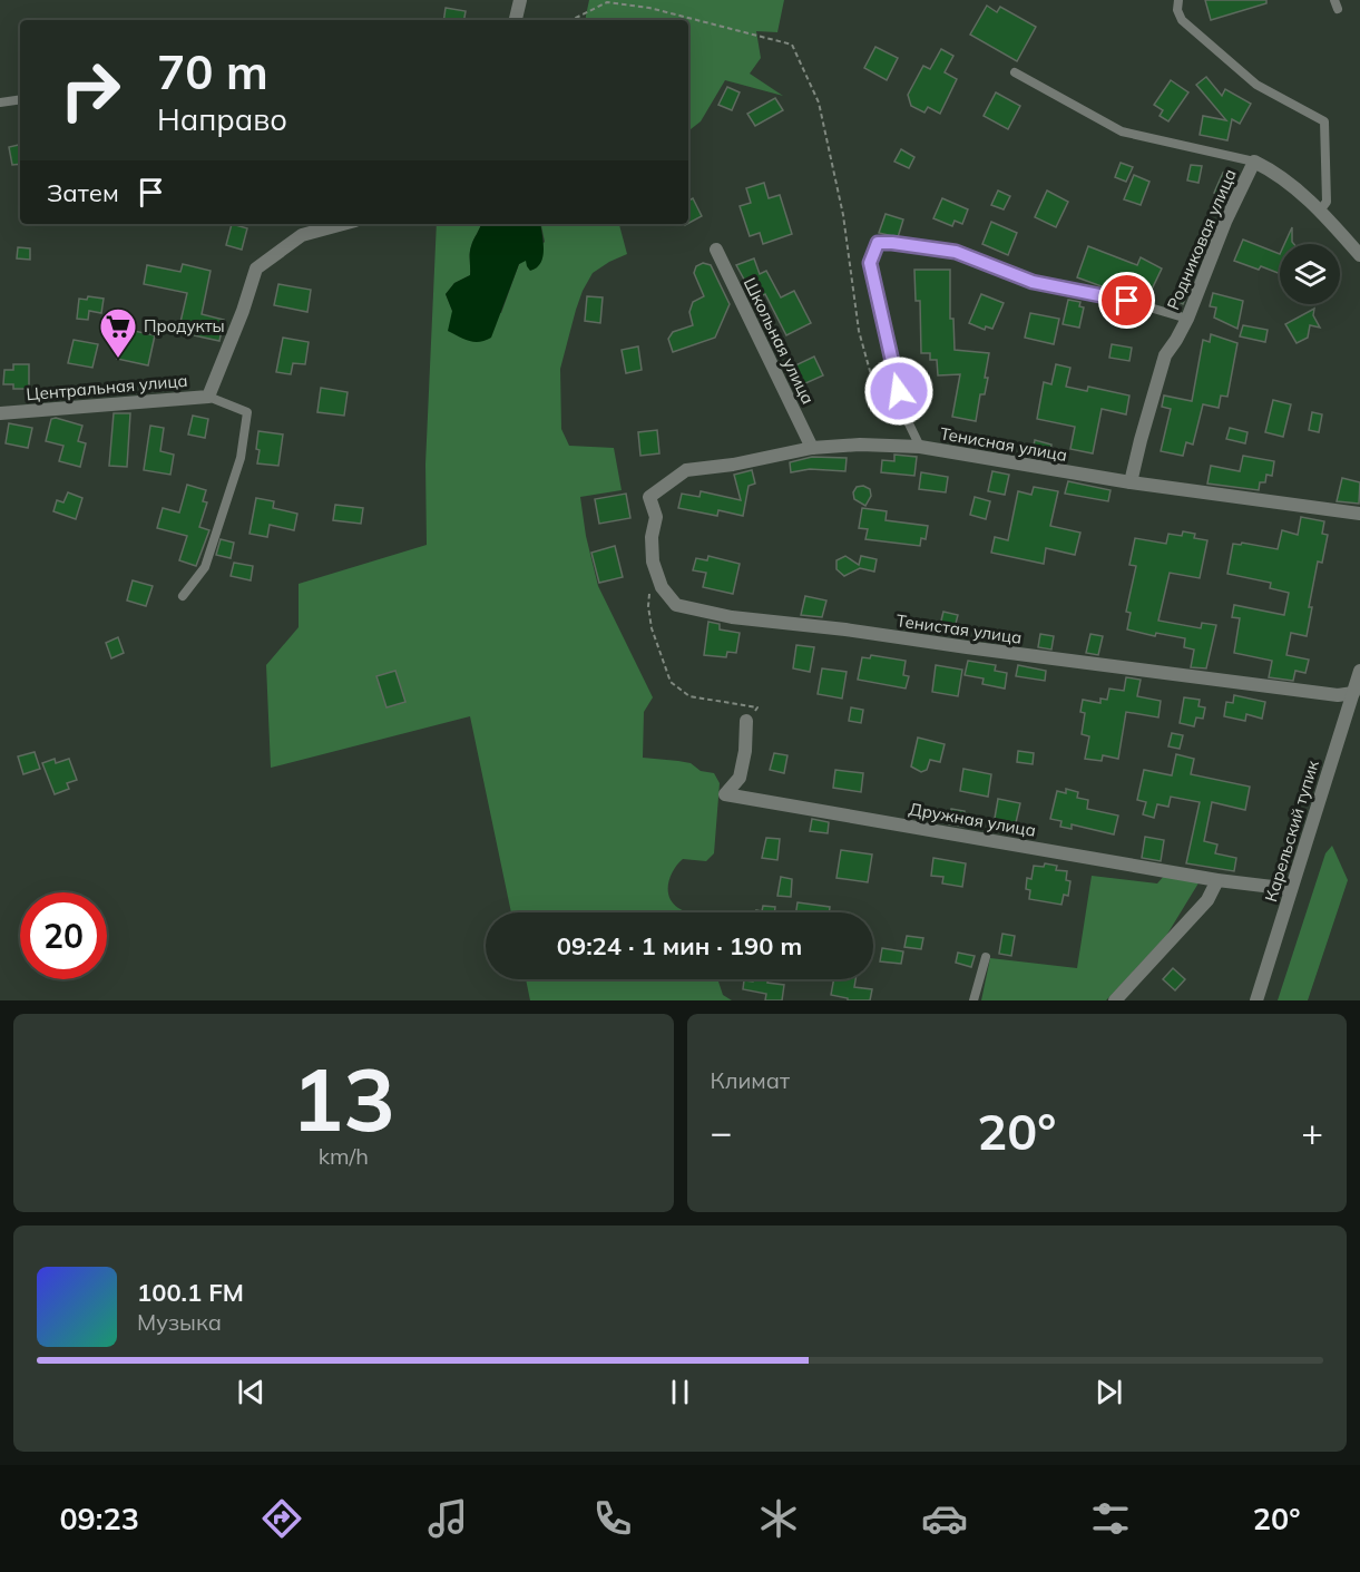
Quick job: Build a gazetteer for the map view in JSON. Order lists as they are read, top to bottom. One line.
{"streets":{"street":["Родниковая улица","Школьная улица","Центральная улица","Тенисная улица","Тенистая улица","Дружная улица","Карельский тупик"]},"crossings":[["Родниковая улица","Тенисная улица"],["Школьная улица","Тенисная улица"],["Тенисная улица","Тенистая улица"],["Тенистая улица","Карельский тупик"],["Дружная улица","Карельский тупик"]],"places":{"supermarket":["Продукты"]},"page":{"turn":["70 m","Направо"],"then":"Затем","limit":"20","trip":"09:24 · 1 мин · 190 m","tile":[["13","km/h"],"Климат"],"heat":["−","20°","+"],"song":["100.1 FM","Музыка"],"tabs":["09:23","20°"]}}
